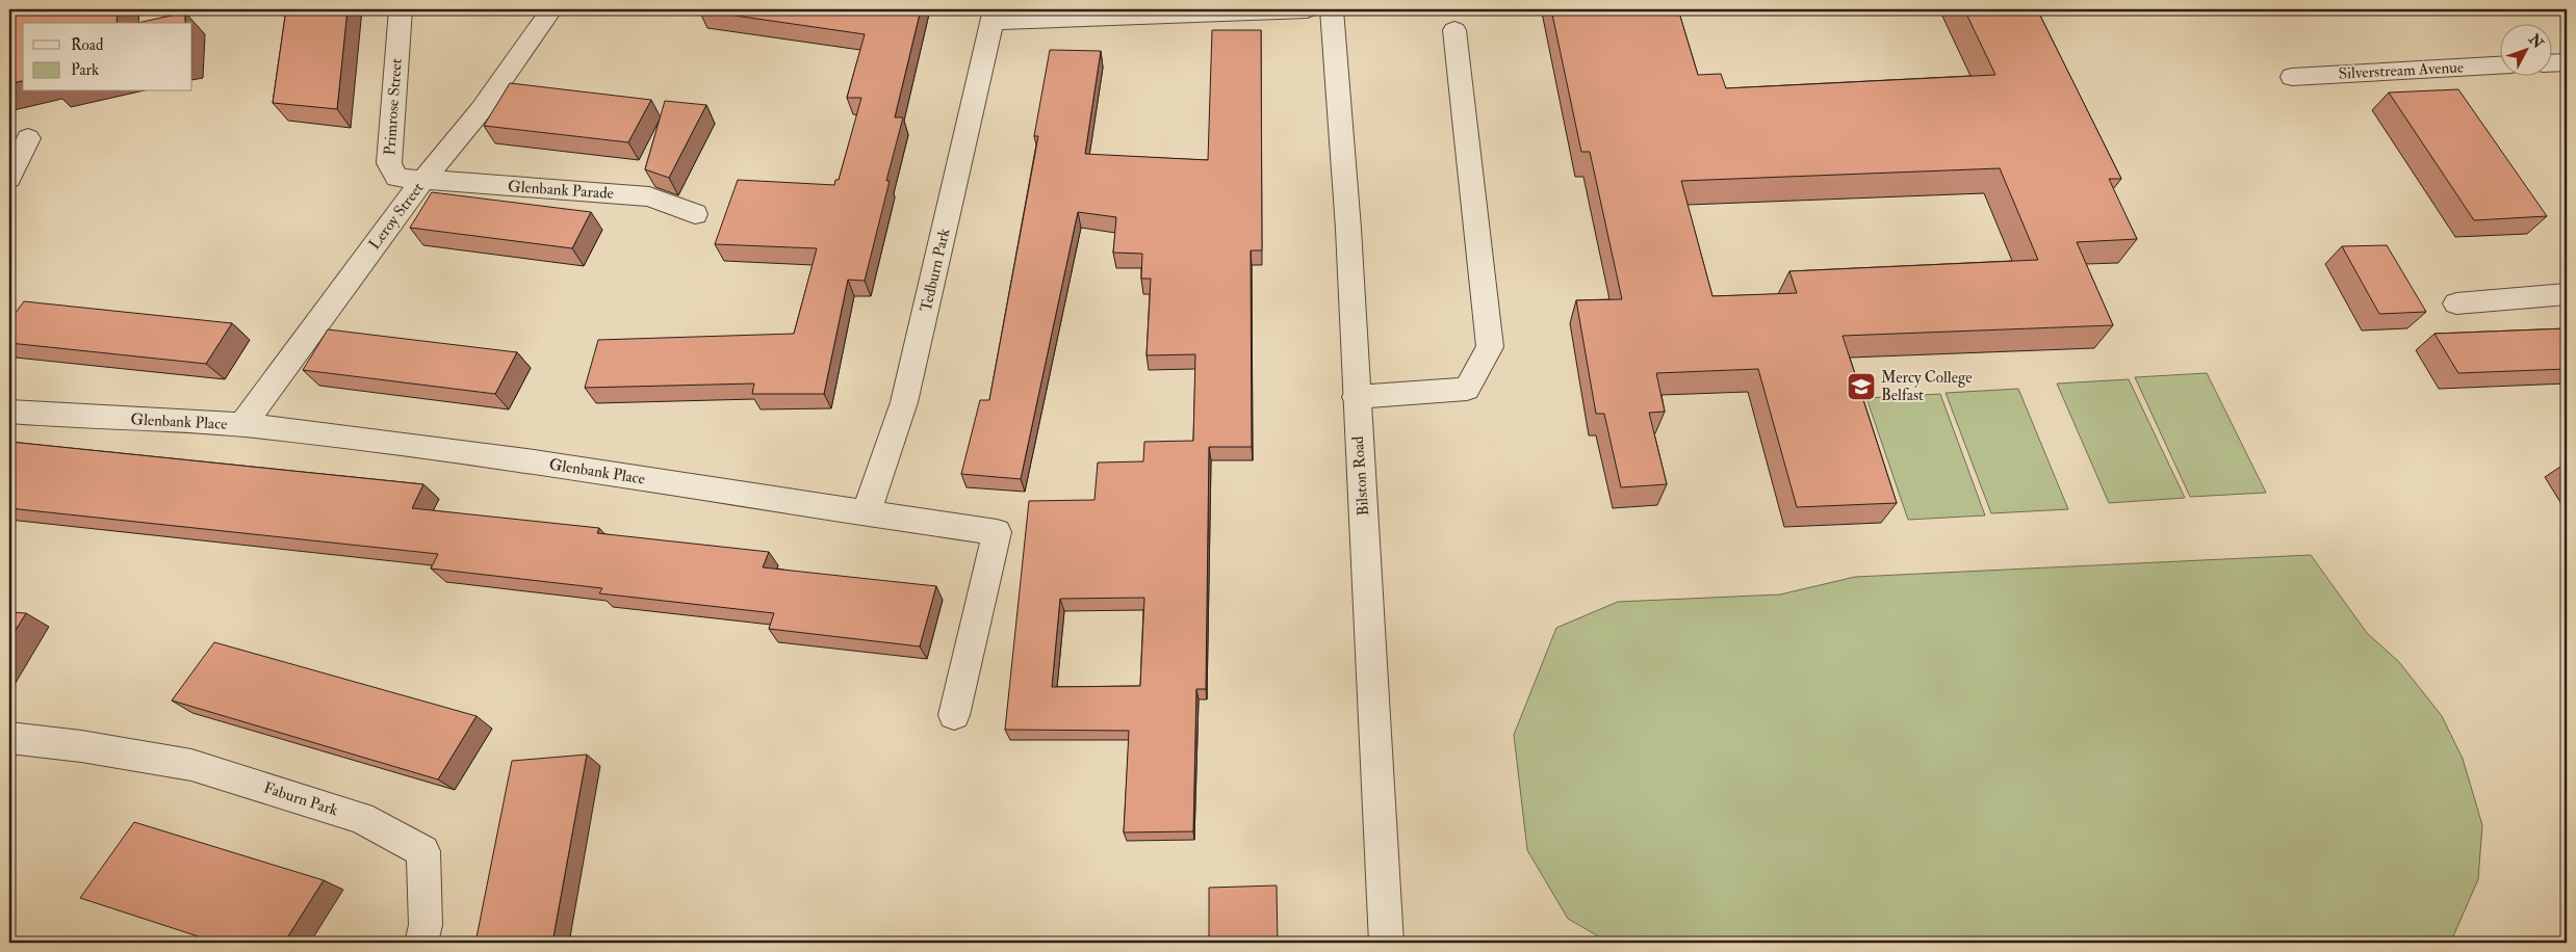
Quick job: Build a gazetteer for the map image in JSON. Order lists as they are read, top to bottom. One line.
{"streets":{"street":["Silverstream Avenue","Primrose Street","Glenbank Parade","Leroy Street","Tedburn Park","Glenbank Place","Bilston Road","Faburn Park"]},"crossings":[["Primrose Street","Glenbank Parade"],["Primrose Street","Leroy Street"],["Glenbank Parade","Leroy Street"],["Leroy Street","Glenbank Place"],["Tedburn Park","Glenbank Place"]],"places":{"school or university":["Mercy College Belfast"]},"legend":["Road","Park"],"north":"top right"}
